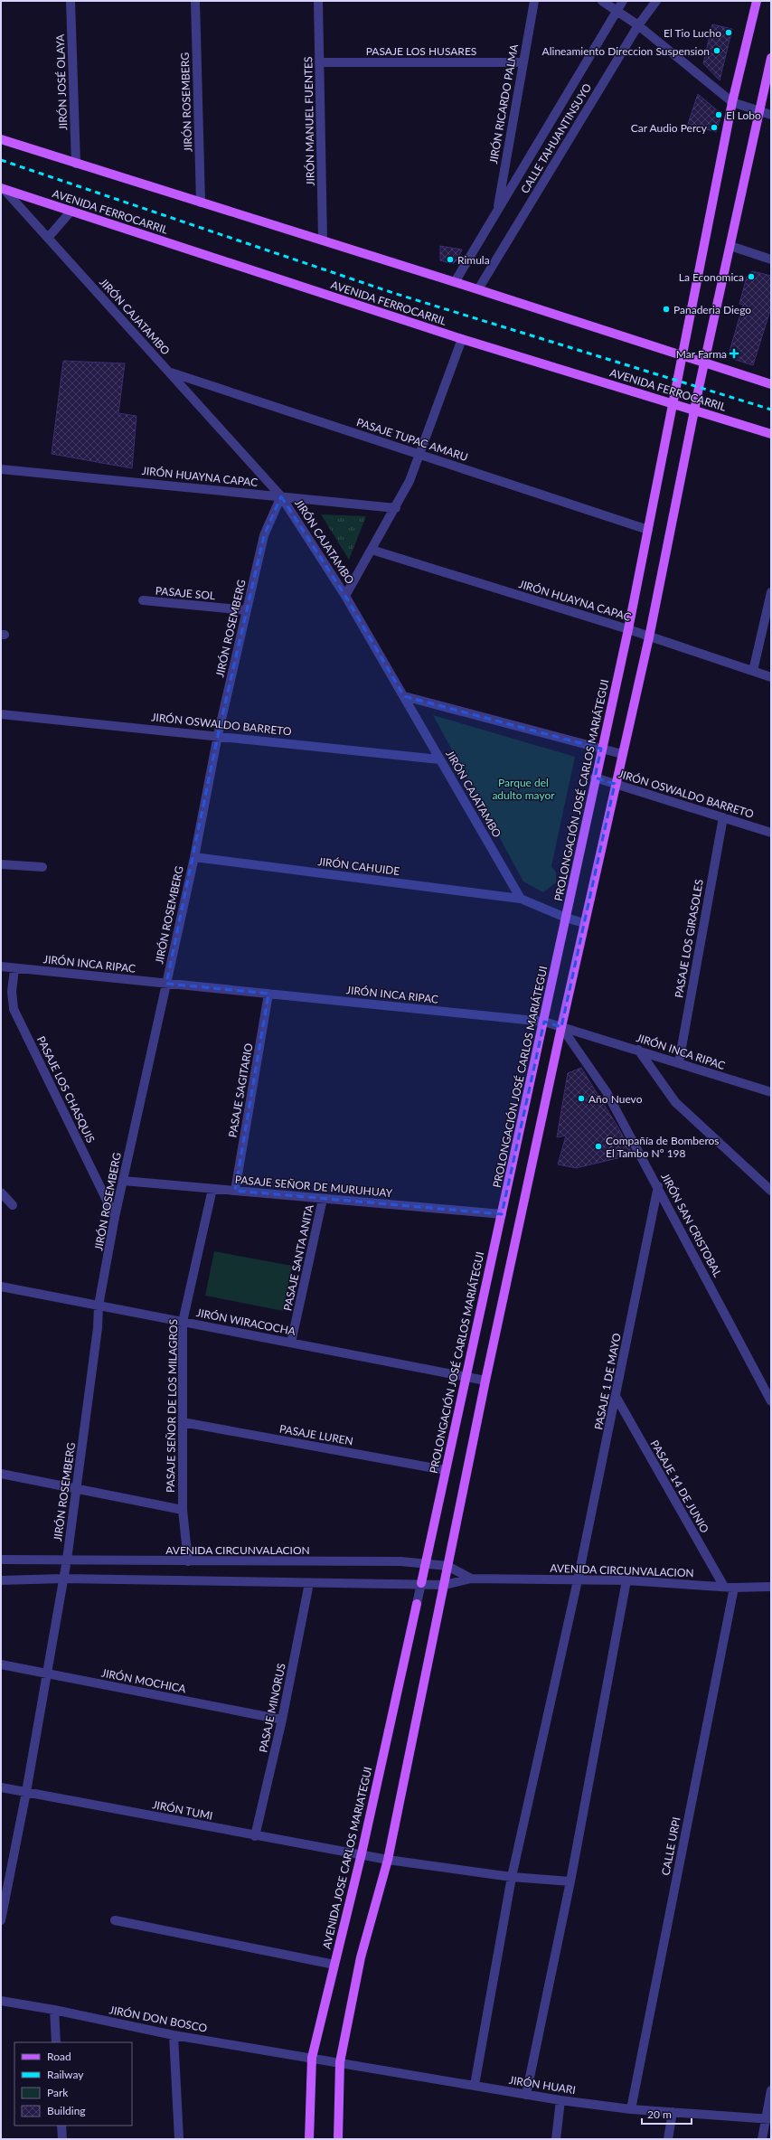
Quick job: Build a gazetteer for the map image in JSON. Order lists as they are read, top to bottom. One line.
{"streets":{"main road":["AVENIDA FERROCARRIL","PROLONGACIÓN JOSÉ CARLOS MARIÁTEGUI","AVENIDA JOSE CARLOS MARIATEGUI"],"street":["PASAJE LOS HUSARES","JIRÓN JOSÉ OLAYA","JIRÓN ROSEMBERG","JIRÓN RICARDO PALMA","JIRÓN MANUEL FUENTES","CALLE TAHUANTINSUYO","JIRÓN CAJATAMBO","PASAJE TUPAC AMARU","JIRÓN HUAYNA CAPAC","PASAJE SOL","JIRÓN OSWALDO BARRETO","JIRÓN CAHUIDE","PASAJE LOS GIRASOLES","JIRÓN INCA RIPAC","PASAJE LOS CHASQUIS","PASAJE SAGITARIO","PASAJE SEÑOR DE MURUHUAY","JIRÓN SAN CRISTOBAL","PASAJE SANTA ANITA","JIRÓN WIRACOCHA","PASAJE 1 DE MAYO","PASAJE SEÑOR DE LOS MILAGROS","PASAJE LUREN","PASAJE 14 DE JUNIO","AVENIDA CIRCUNVALACION","JIRÓN MOCHICA","PASAJE MINORUS","JIRÓN TUMI","CALLE URPI","JIRÓN DON BOSCO","JIRÓN HUARI"]},"crossings":[["PASAJE LOS HUSARES","JIRÓN RICARDO PALMA"],["PASAJE LOS HUSARES","JIRÓN MANUEL FUENTES"],["JIRÓN ROSEMBERG","JIRÓN CAJATAMBO"],["JIRÓN ROSEMBERG","JIRÓN HUAYNA CAPAC"],["JIRÓN ROSEMBERG","PASAJE SOL"],["JIRÓN ROSEMBERG","JIRÓN OSWALDO BARRETO"],["JIRÓN ROSEMBERG","JIRÓN CAHUIDE"],["JIRÓN ROSEMBERG","JIRÓN INCA RIPAC"],["JIRÓN ROSEMBERG","PASAJE LOS CHASQUIS"],["JIRÓN ROSEMBERG","PASAJE SEÑOR DE MURUHUAY"],["JIRÓN ROSEMBERG","JIRÓN WIRACOCHA"],["JIRÓN ROSEMBERG","AVENIDA CIRCUNVALACION"],["JIRÓN ROSEMBERG","JIRÓN MOCHICA"],["JIRÓN ROSEMBERG","JIRÓN TUMI"],["JIRÓN RICARDO PALMA","CALLE TAHUANTINSUYO"],["AVENIDA FERROCARRIL","JIRÓN CAJATAMBO"],["AVENIDA FERROCARRIL","PROLONGACIÓN JOSÉ CARLOS MARIÁTEGUI"],["JIRÓN CAJATAMBO","PASAJE TUPAC AMARU"],["JIRÓN CAJATAMBO","JIRÓN HUAYNA CAPAC"],["JIRÓN CAJATAMBO","JIRÓN OSWALDO BARRETO"],["JIRÓN CAJATAMBO","JIRÓN CAHUIDE"],["PASAJE TUPAC AMARU","PROLONGACIÓN JOSÉ CARLOS MARIÁTEGUI"],["JIRÓN HUAYNA CAPAC","PROLONGACIÓN JOSÉ CARLOS MARIÁTEGUI"],["JIRÓN OSWALDO BARRETO","PROLONGACIÓN JOSÉ CARLOS MARIÁTEGUI"],["JIRÓN OSWALDO BARRETO","PASAJE LOS GIRASOLES"],["PROLONGACIÓN JOSÉ CARLOS MARIÁTEGUI","JIRÓN INCA RIPAC"],["PROLONGACIÓN JOSÉ CARLOS MARIÁTEGUI","PASAJE SEÑOR DE MURUHUAY"],["PROLONGACIÓN JOSÉ CARLOS MARIÁTEGUI","JIRÓN WIRACOCHA"],["PROLONGACIÓN JOSÉ CARLOS MARIÁTEGUI","PASAJE LUREN"],["PROLONGACIÓN JOSÉ CARLOS MARIÁTEGUI","AVENIDA CIRCUNVALACION"],["PROLONGACIÓN JOSÉ CARLOS MARIÁTEGUI","AVENIDA JOSE CARLOS MARIATEGUI"],["PASAJE LOS GIRASOLES","JIRÓN INCA RIPAC"],["JIRÓN INCA RIPAC","PASAJE LOS CHASQUIS"],["JIRÓN INCA RIPAC","PASAJE SAGITARIO"],["JIRÓN INCA RIPAC","JIRÓN SAN CRISTOBAL"],["PASAJE SAGITARIO","PASAJE SEÑOR DE MURUHUAY"],["PASAJE SEÑOR DE MURUHUAY","PASAJE SANTA ANITA"],["PASAJE SEÑOR DE MURUHUAY","PASAJE SEÑOR DE LOS MILAGROS"],["JIRÓN SAN CRISTOBAL","PASAJE 1 DE MAYO"],["PASAJE SANTA ANITA","JIRÓN WIRACOCHA"],["JIRÓN WIRACOCHA","PASAJE SEÑOR DE LOS MILAGROS"],["PASAJE 1 DE MAYO","PASAJE 14 DE JUNIO"],["PASAJE 1 DE MAYO","AVENIDA CIRCUNVALACION"],["PASAJE 1 DE MAYO","JIRÓN TUMI"],["PASAJE 1 DE MAYO","JIRÓN HUARI"],["PASAJE SEÑOR DE LOS MILAGROS","PASAJE LUREN"],["PASAJE SEÑOR DE LOS MILAGROS","AVENIDA CIRCUNVALACION"],["PASAJE 14 DE JUNIO","AVENIDA CIRCUNVALACION"],["AVENIDA CIRCUNVALACION","PASAJE MINORUS"],["AVENIDA CIRCUNVALACION","CALLE URPI"],["AVENIDA CIRCUNVALACION","AVENIDA JOSE CARLOS MARIATEGUI"],["JIRÓN MOCHICA","PASAJE MINORUS"],["PASAJE MINORUS","JIRÓN TUMI"],["JIRÓN TUMI","AVENIDA JOSE CARLOS MARIATEGUI"],["CALLE URPI","JIRÓN HUARI"],["AVENIDA JOSE CARLOS MARIATEGUI","JIRÓN DON BOSCO"],["AVENIDA JOSE CARLOS MARIATEGUI","JIRÓN HUARI"],["JIRÓN DON BOSCO","JIRÓN HUARI"]],"parks":["Parque del adulto mayor"],"places":{"other":["El Tio Lucho","Alineamiento Direccion Suspension","El Lobo","Car Audio Percy","Rimula","La Economica","Panaderia Diego","Año Nuevo","Compañía de Bomberos El Tambo Nº 198"],"health":["Mar Farma"]},"legend":["Road","Railway","Park","Building"],"scale_bar":"20 m"}
